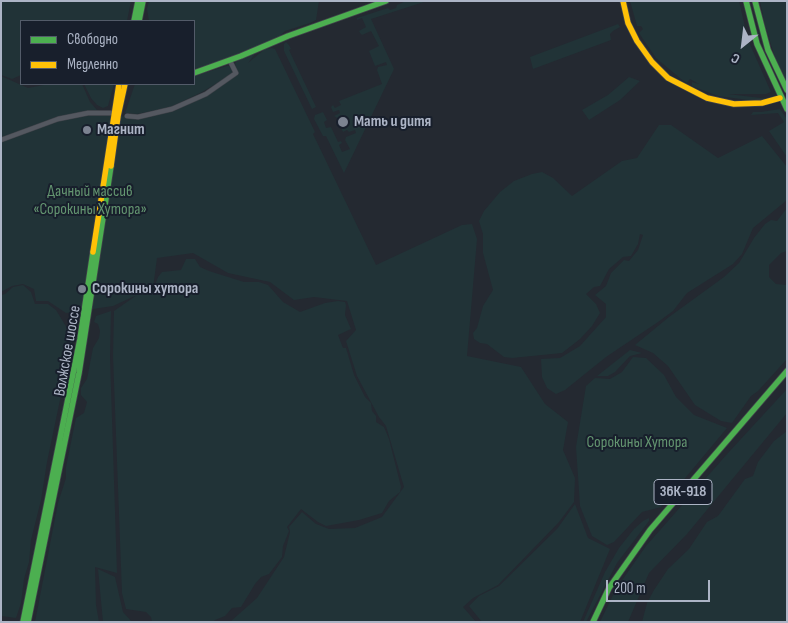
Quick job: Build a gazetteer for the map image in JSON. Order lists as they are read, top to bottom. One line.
{"streets":{"main road":["Волжское шоссе","36К-918"]},"parks":["Дачный массив «Сорокины Хутора»","Сорокины Хутора"],"places":["Мать и дитя","Магнит","Сорокины хутора"],"legend":["Свободно","Медленно"],"scale_bar":"200 m","north":"bottom left"}
